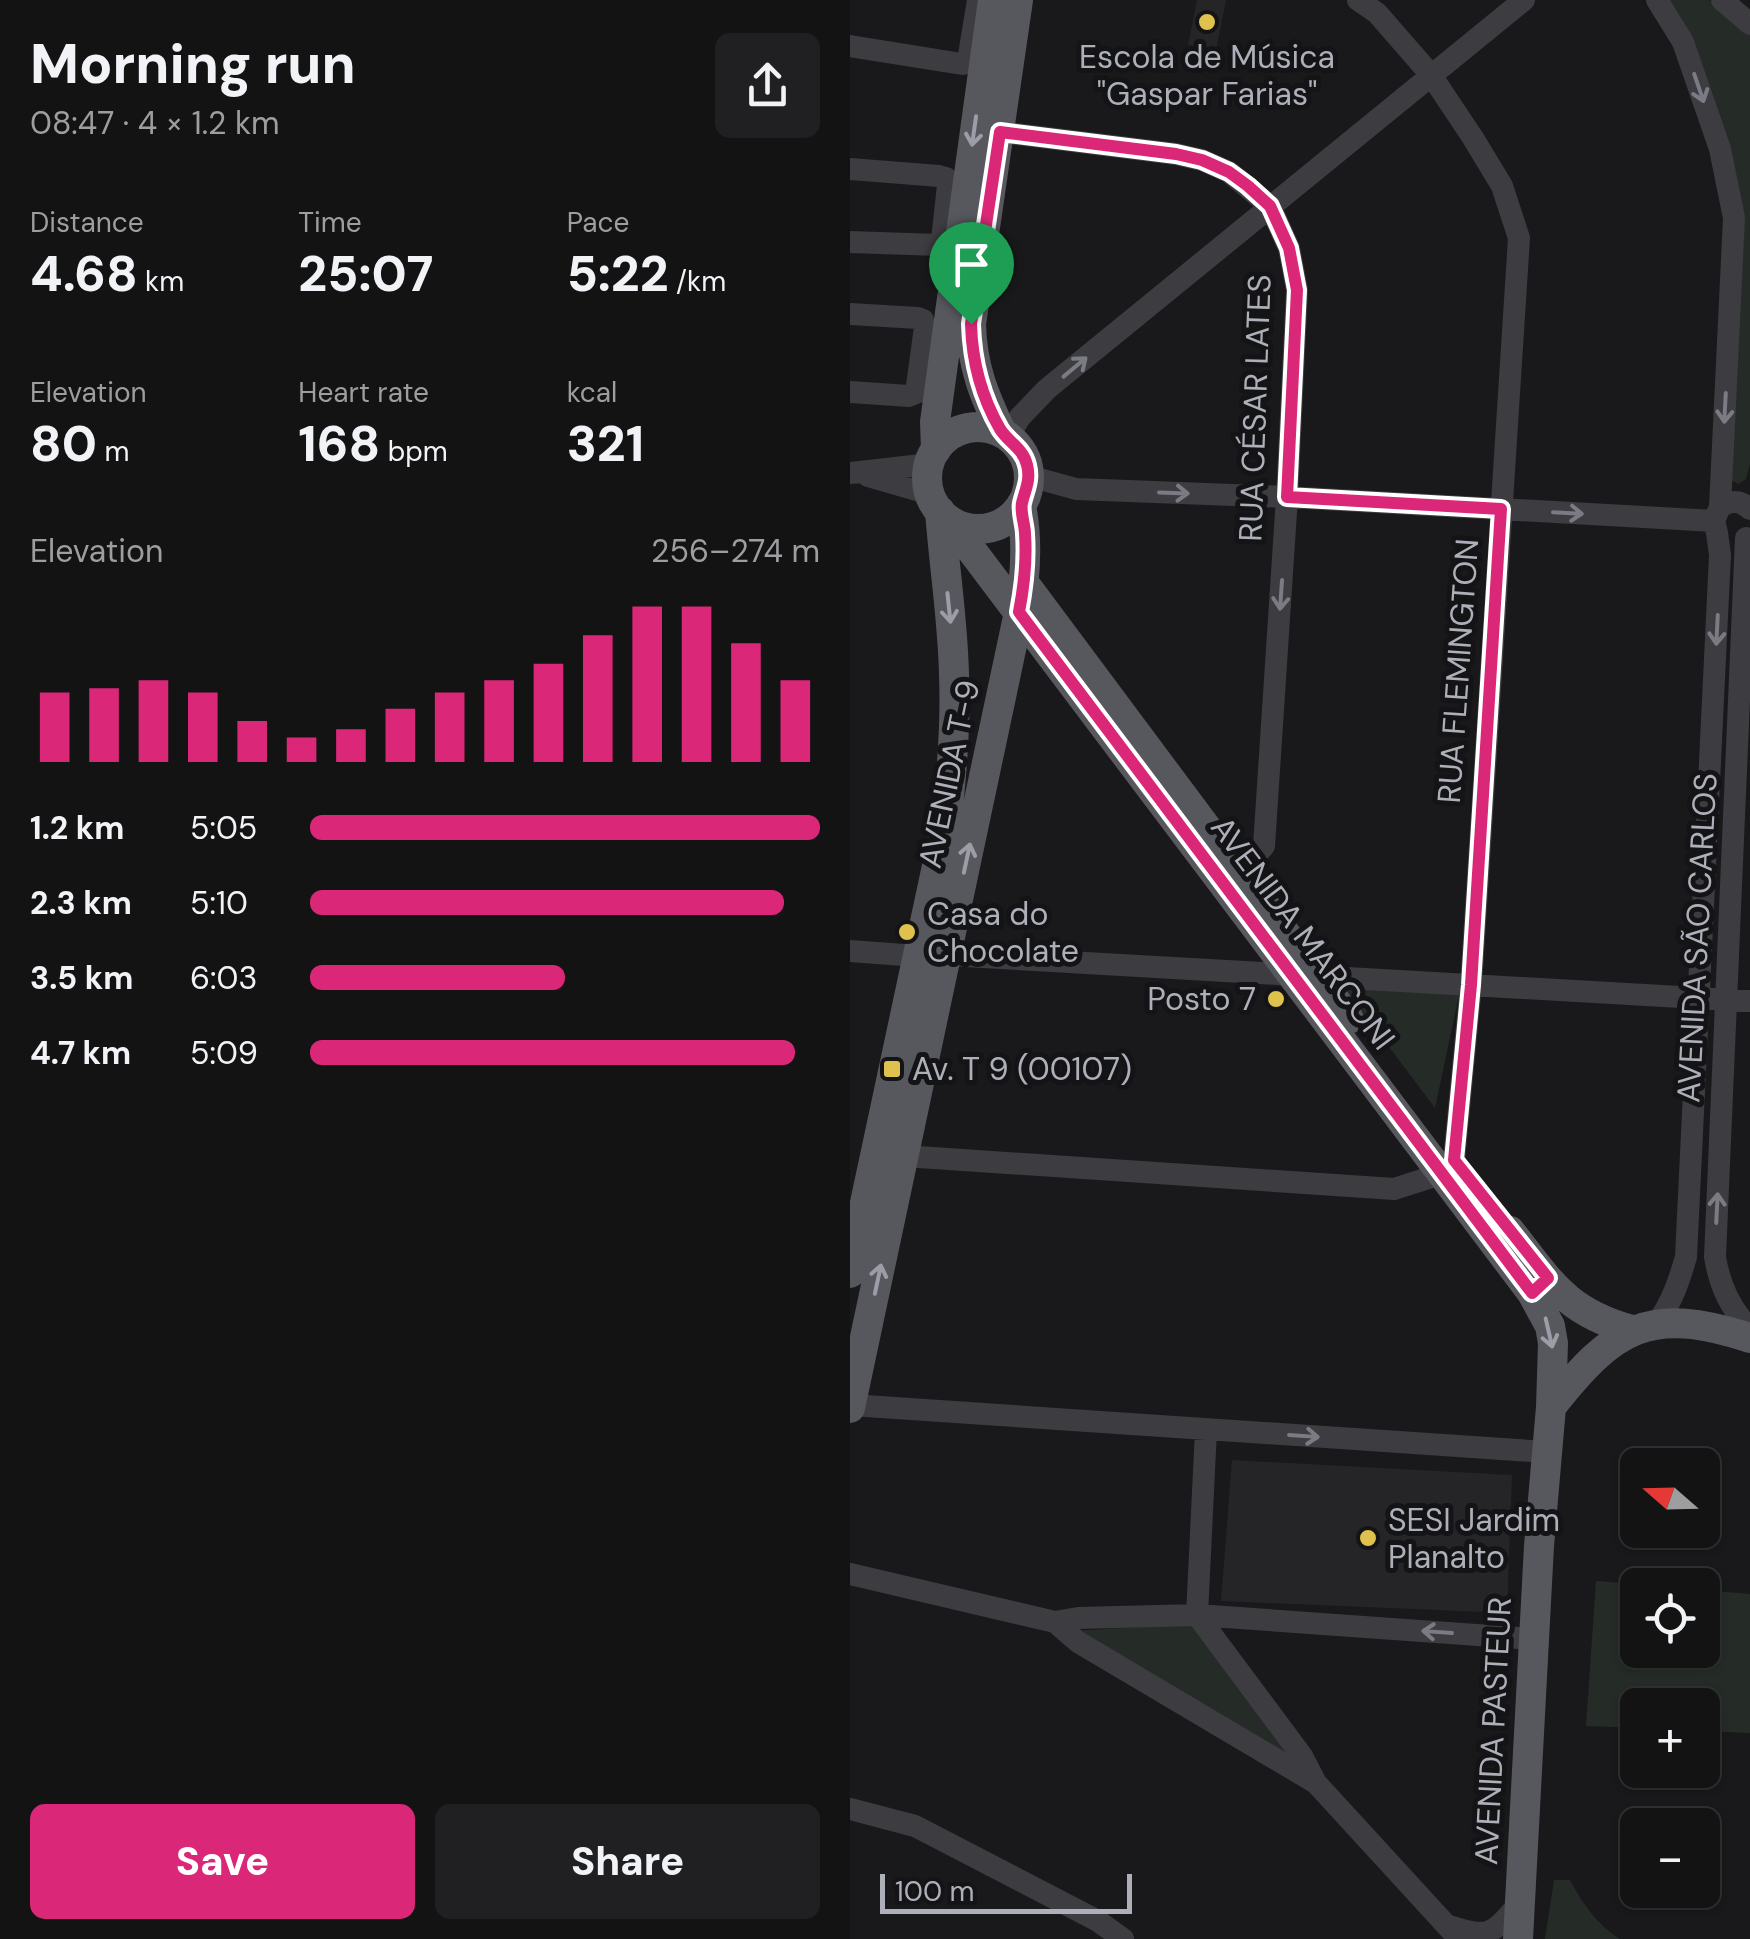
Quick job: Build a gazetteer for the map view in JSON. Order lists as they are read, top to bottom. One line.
{"streets":{"main road":["AVENIDA T-9","AVENIDA MARCONI","AVENIDA PASTEUR"],"street":["RUA CÉSAR LATES","RUA FLEMINGTON","AVENIDA SÃO CARLOS"]},"crossings":[["RUA CÉSAR LATES","AVENIDA MARCONI"],["RUA FLEMINGTON","AVENIDA MARCONI"],["AVENIDA T-9","AVENIDA MARCONI"],["AVENIDA MARCONI","AVENIDA SÃO CARLOS"],["AVENIDA MARCONI","AVENIDA PASTEUR"]],"one_way":["RUA CÉSAR LATES"],"places":{"other":["Escola de Música \"Gaspar Farias\"","Casa do Chocolate","Posto 7","SESI Jardim Planalto"],"transit":["Av. T 9 (00107)"]},"scale_bar":"100 m","north":"left","page":{"heading":["Morning run","08:47 · 4 × 1.2 km"],"stats":[["Distance","4.68 km"],["Time","25:07"],["Pace","5:22 /km"],["Elevation","80 m"],["Heart rate","168 bpm"],["kcal","321"]],"chart":["Elevation","256–274 m"],"list":[{"name":"1.2 km","note":"5:05"},{"name":"2.3 km","note":"5:10"},{"name":"3.5 km","note":"6:03"},{"name":"4.7 km","note":"5:09"}],"map_buttons":["+","−"],"buttons":["Save","Share"],"scale":"100 m"}}
